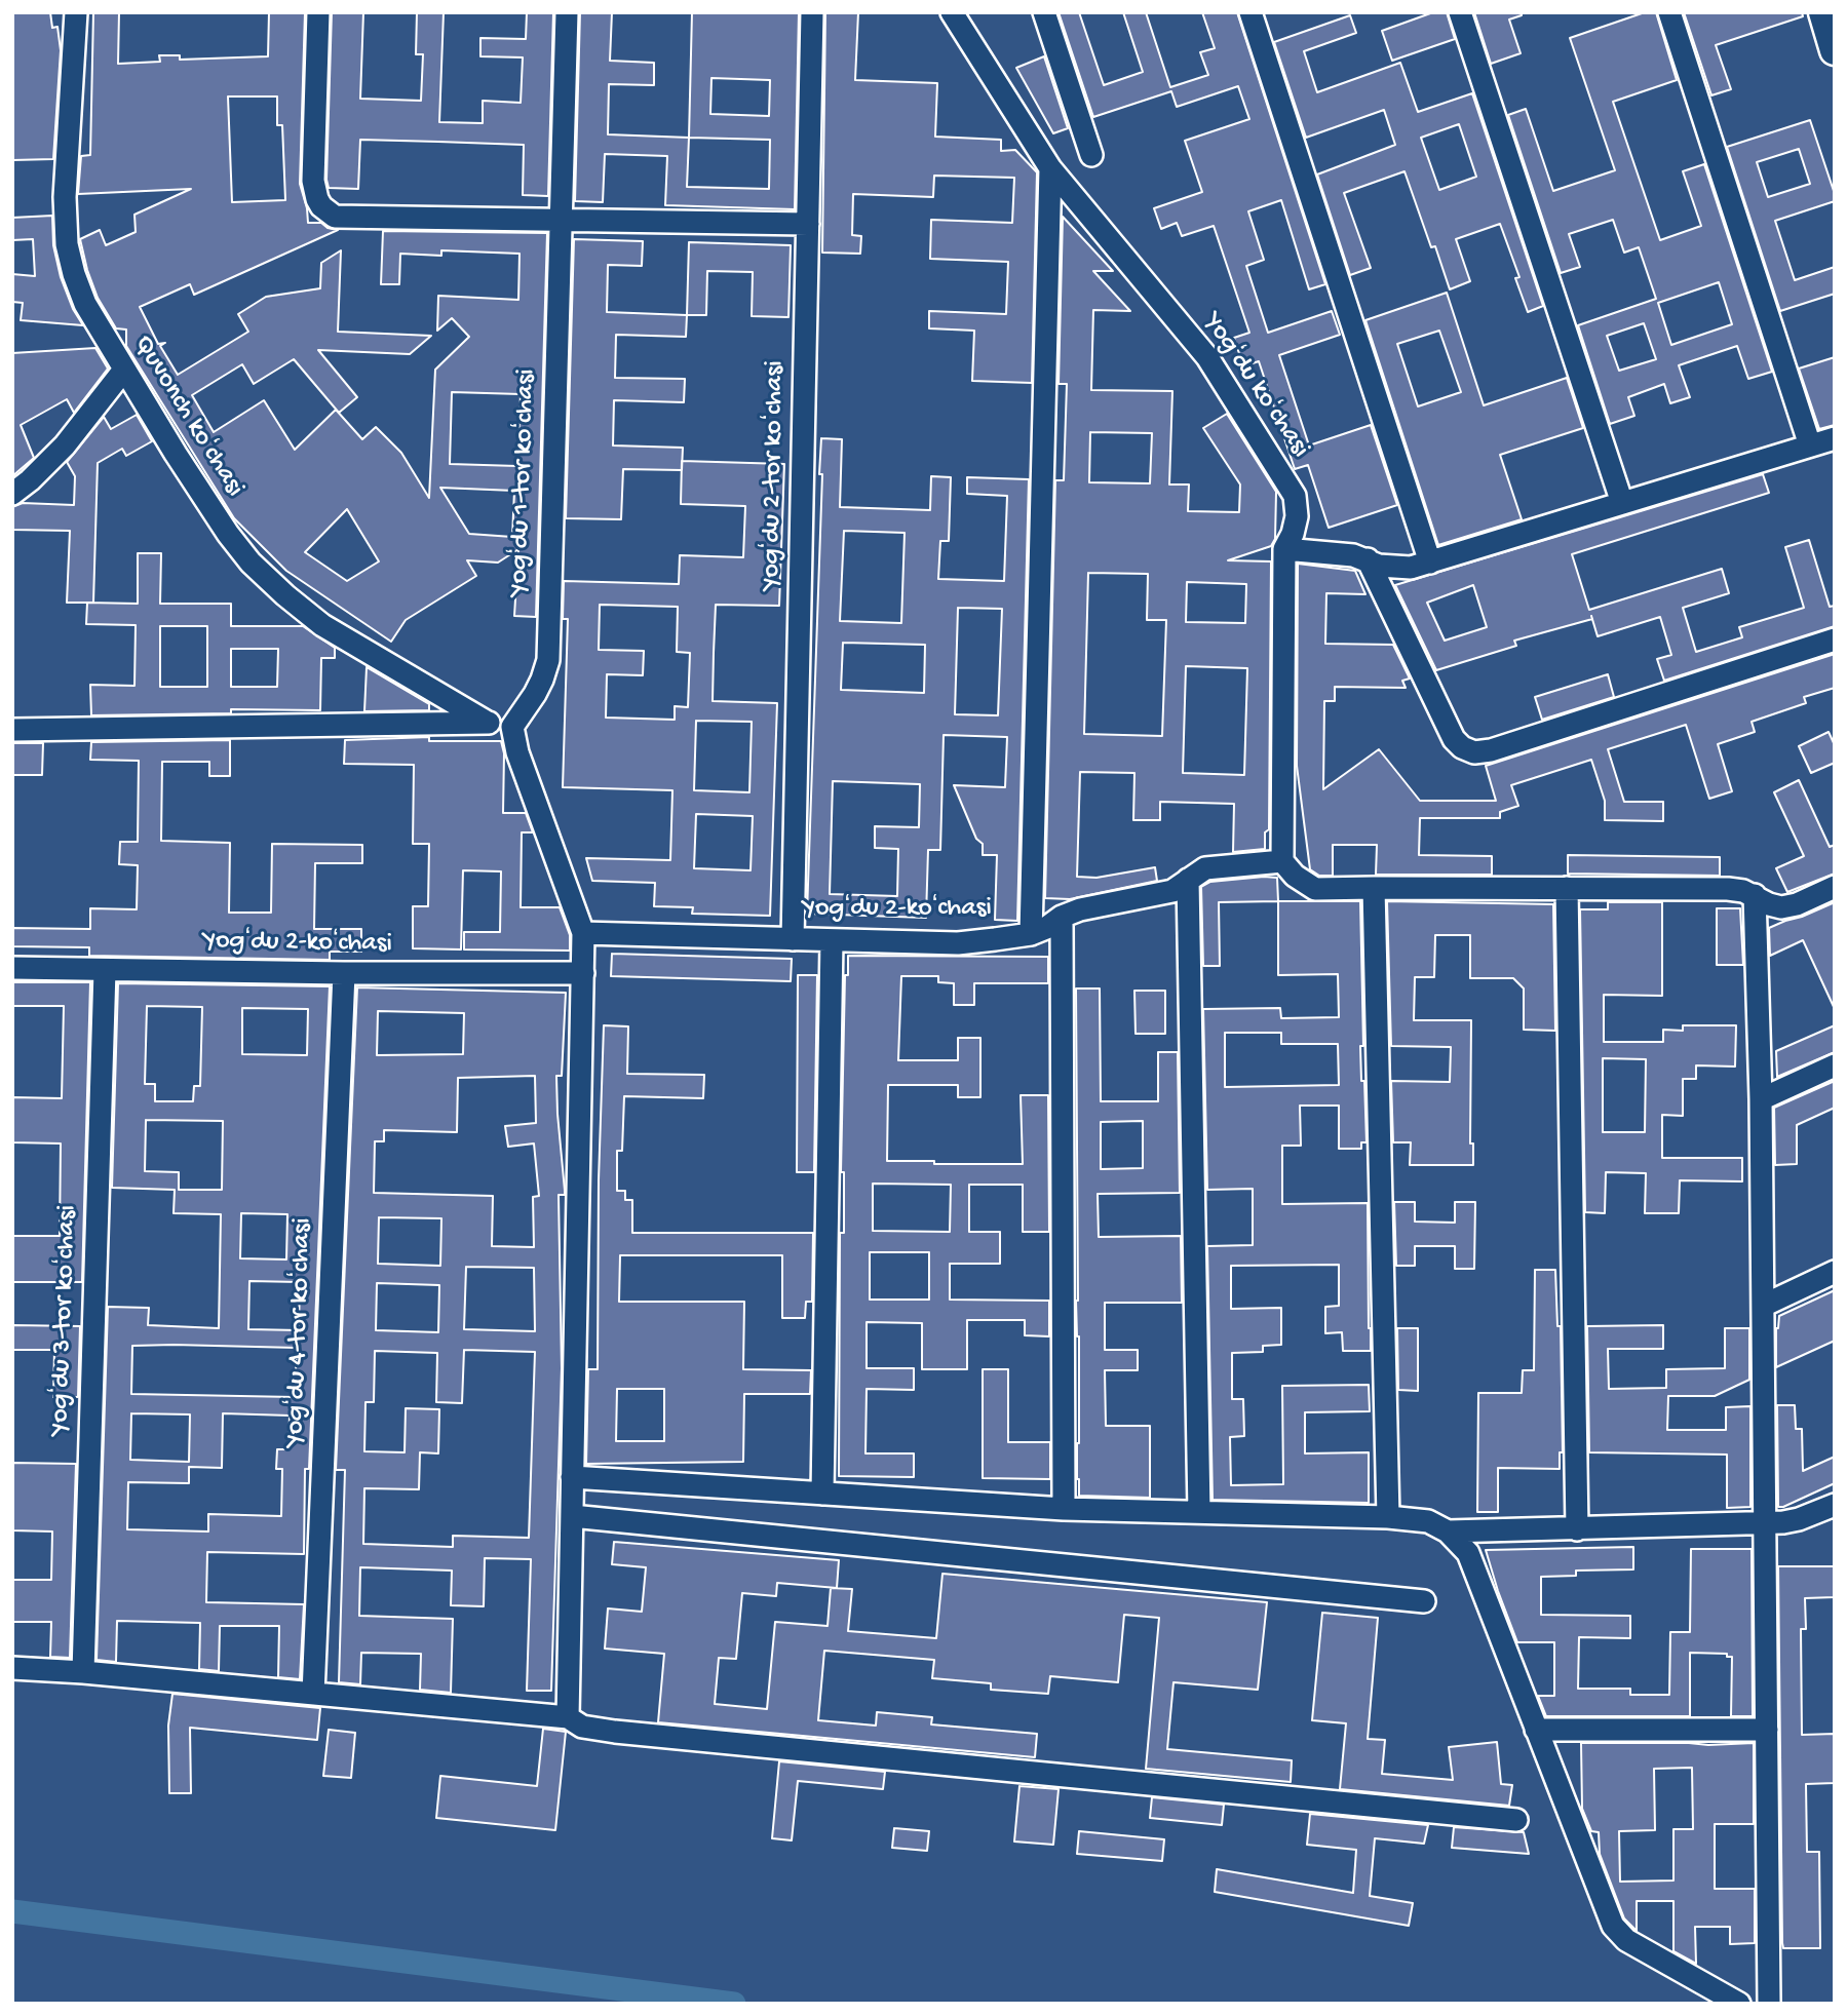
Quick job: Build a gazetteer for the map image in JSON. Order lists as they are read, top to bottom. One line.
{"streets":{"street":["Yogʻdu koʻchasi","Quvonch koʻchasi","Yogʻdu 2-tor koʻchasi","Yogʻdu 1-tor koʻchasi","Yogʻdu 2-koʻchasi","Yogʻdu 3-tor koʻchasi","Yogʻdu 4-tor koʻchasi"]},"crossings":[["Yogʻdu koʻchasi","Yogʻdu 2-koʻchasi"],["Yogʻdu 2-tor koʻchasi","Yogʻdu 2-koʻchasi"],["Yogʻdu 2-koʻchasi","Yogʻdu 3-tor koʻchasi"],["Yogʻdu 2-koʻchasi","Yogʻdu 4-tor koʻchasi"]]}
